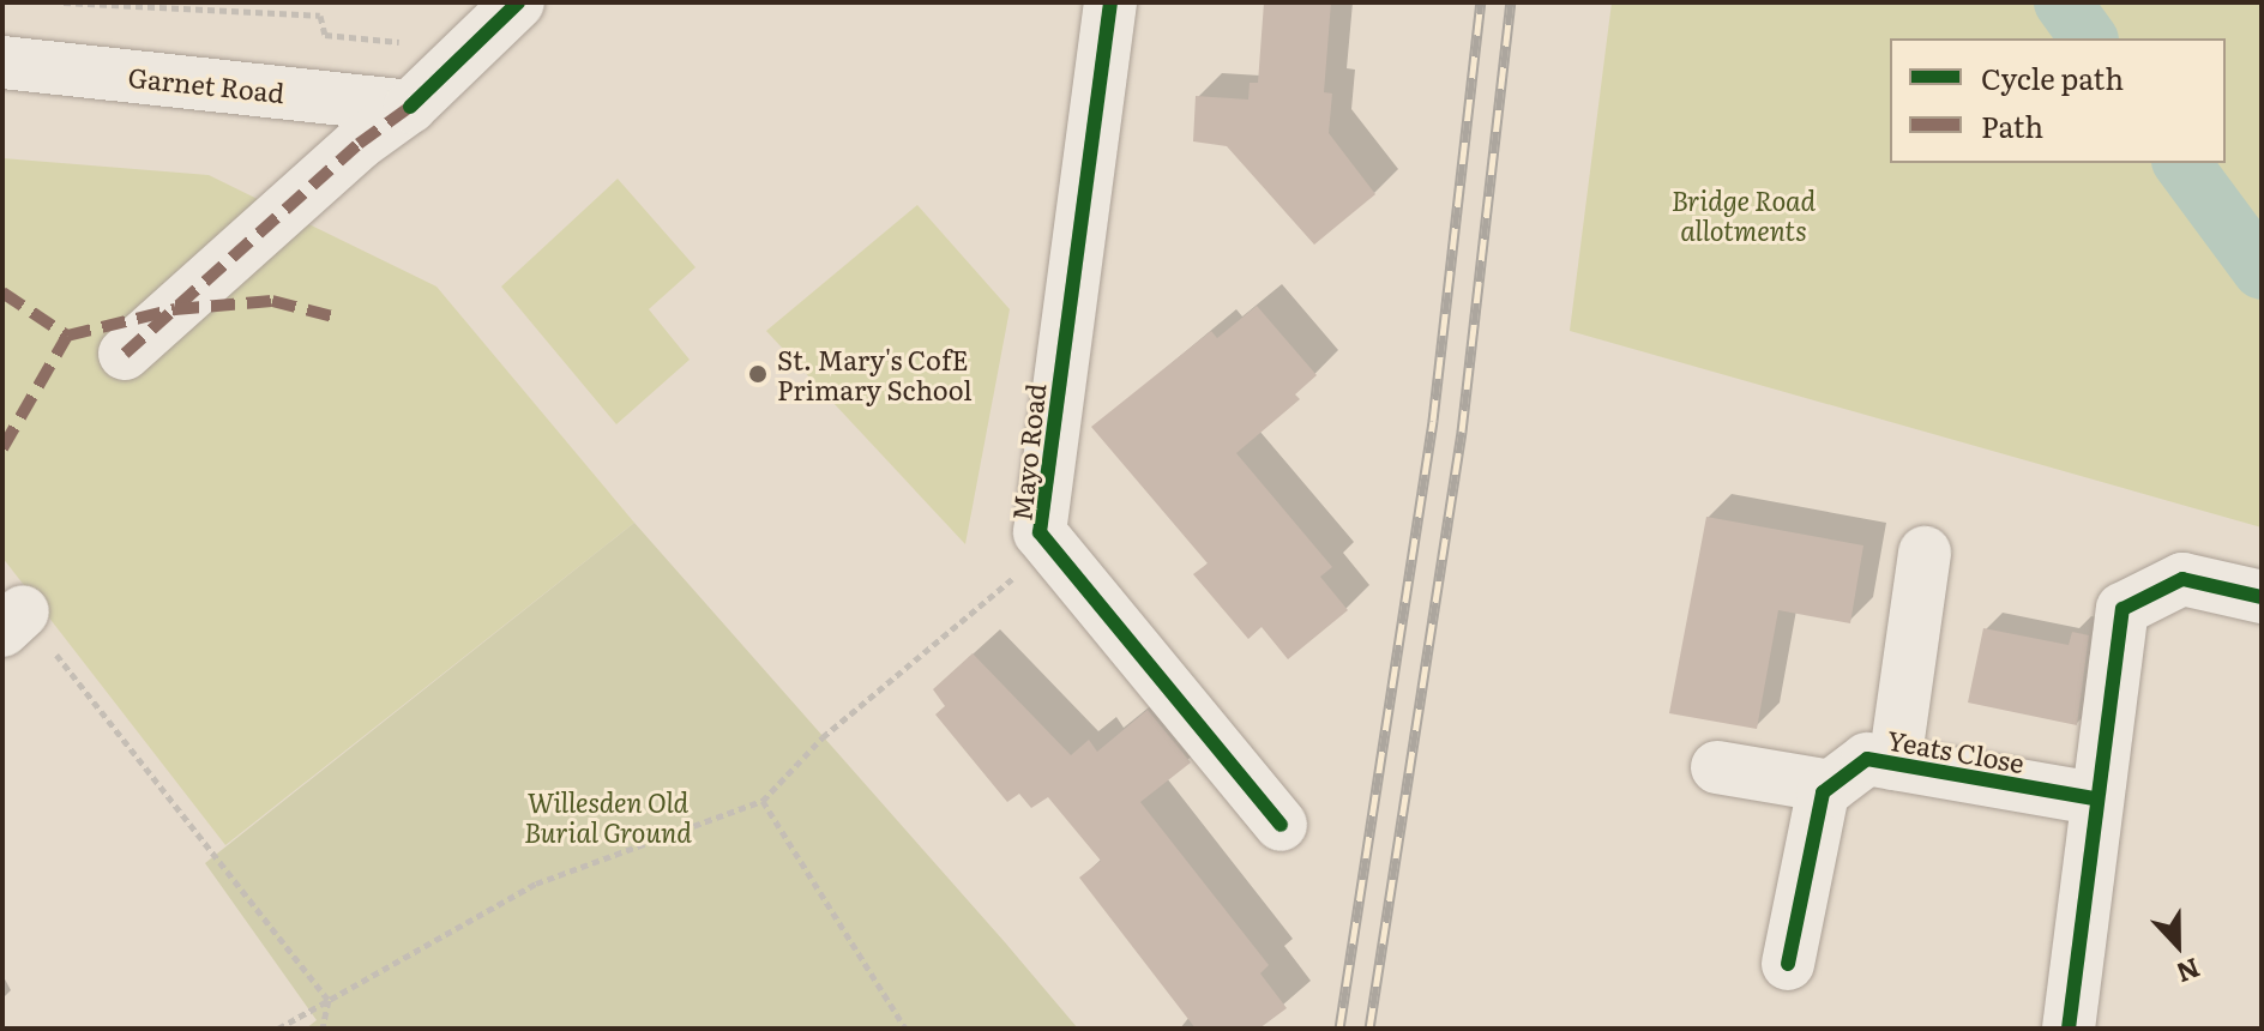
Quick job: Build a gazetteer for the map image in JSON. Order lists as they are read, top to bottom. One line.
{"streets":{"street":["Garnet Road","Mayo Road","Yeats Close"]},"parks":["Bridge Road allotments","Willesden Old Burial Ground"],"places":["St. Mary's CofE Primary School"],"legend":["Cycle path","Path"],"north":"bottom"}
